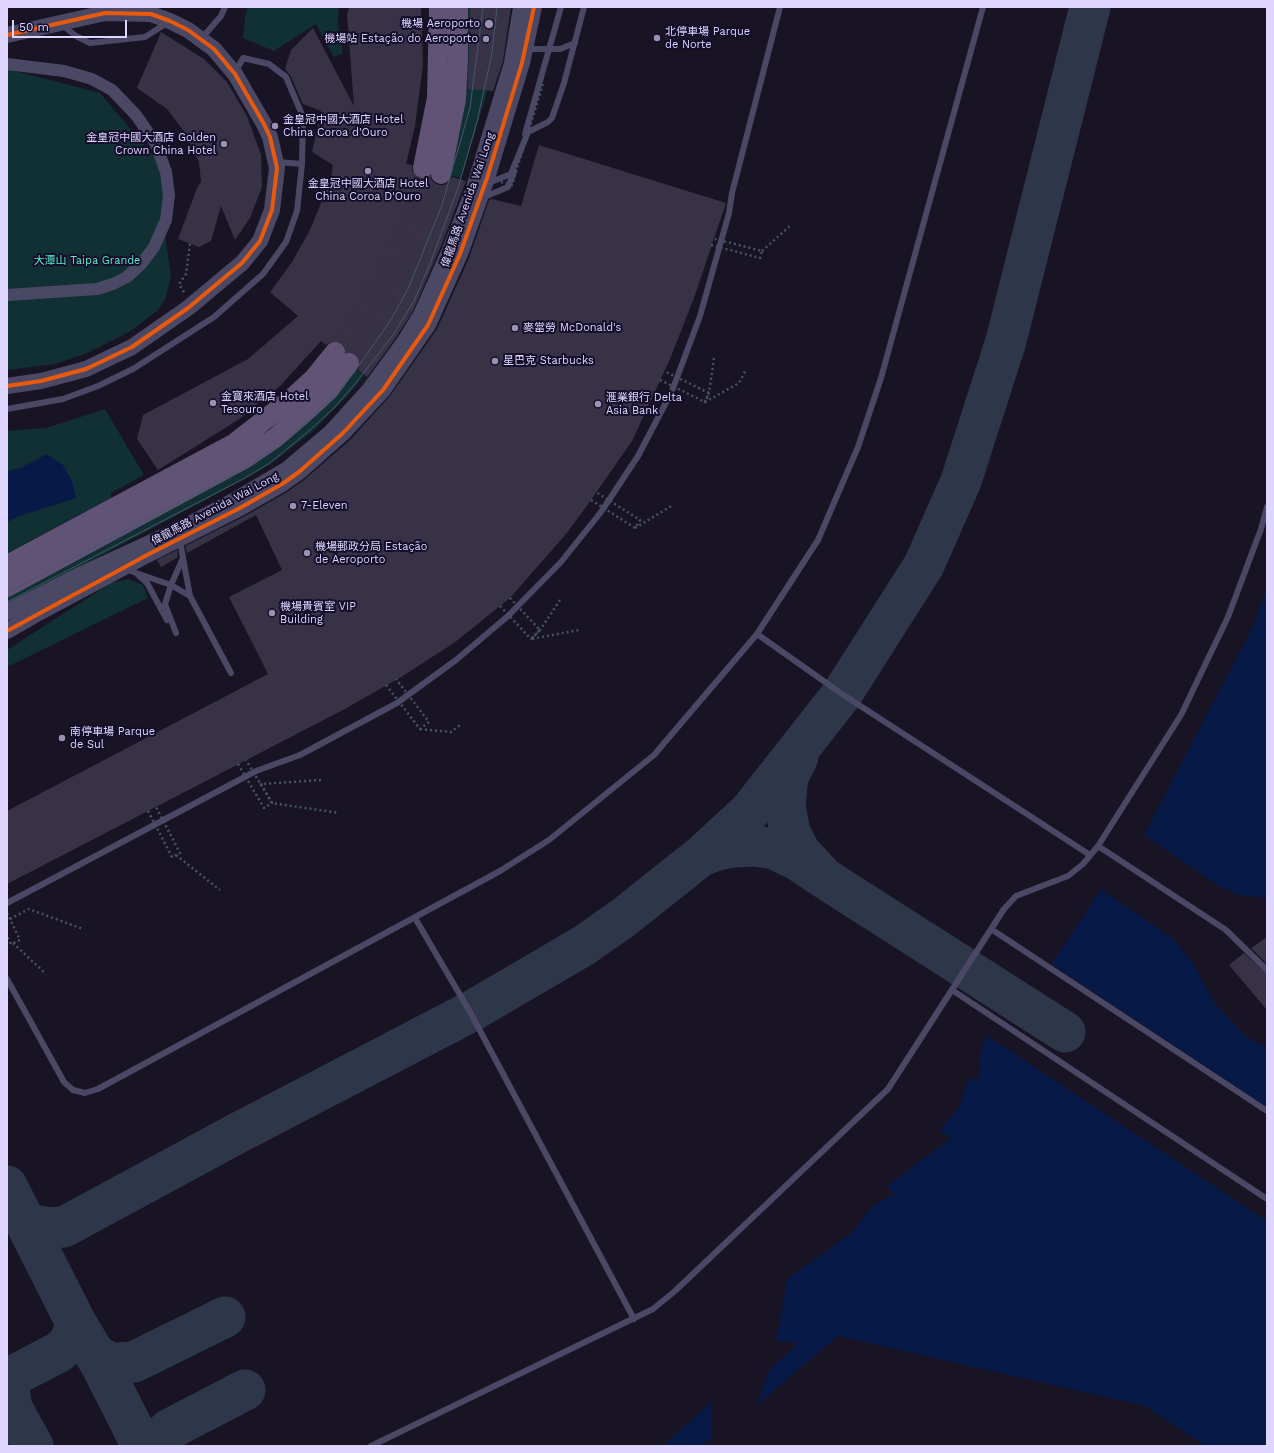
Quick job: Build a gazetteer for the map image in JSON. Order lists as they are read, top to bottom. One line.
{"streets":{"street":["偉龍馬路 Avenida Wai Long"]},"parks":["大潭山 Taipa Grande"],"places":["機場 Aeroporto","北停車場 Parque de Norte","機場站 Estação do Aeroporto","金皇冠中國大酒店 Hotel China Coroa d'Ouro","金皇冠中國大酒店 Golden Crown China Hotel","金皇冠中國大酒店 Hotel China Coroa D'Ouro","麥當勞 McDonald's","星巴克 Starbucks","金寶來酒店 Hotel Tesouro","滙業銀行 Delta Asia Bank","7-Eleven","機場郵政分局 Estação de Aeroporto","機場貴賓室 VIP Building","南停車場 Parque de Sul"],"scale_bar":"50 m"}
